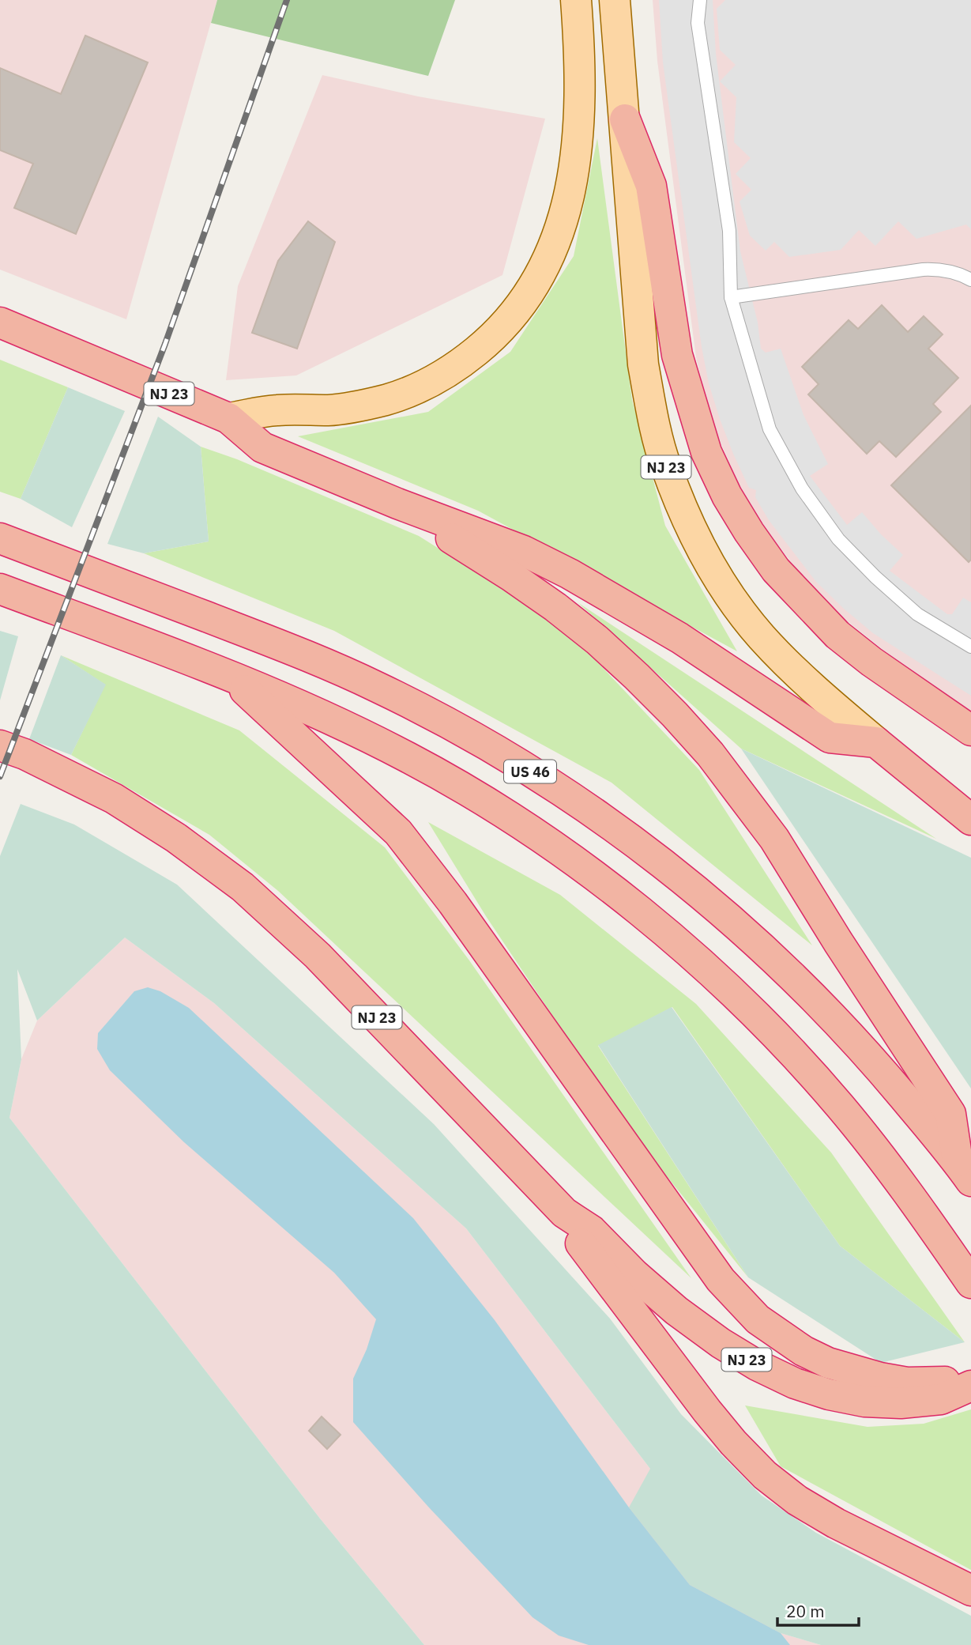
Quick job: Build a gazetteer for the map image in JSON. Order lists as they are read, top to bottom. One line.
{"streets":{"highway":["NJ 23","US 46"]},"scale_bar":"20 m"}
